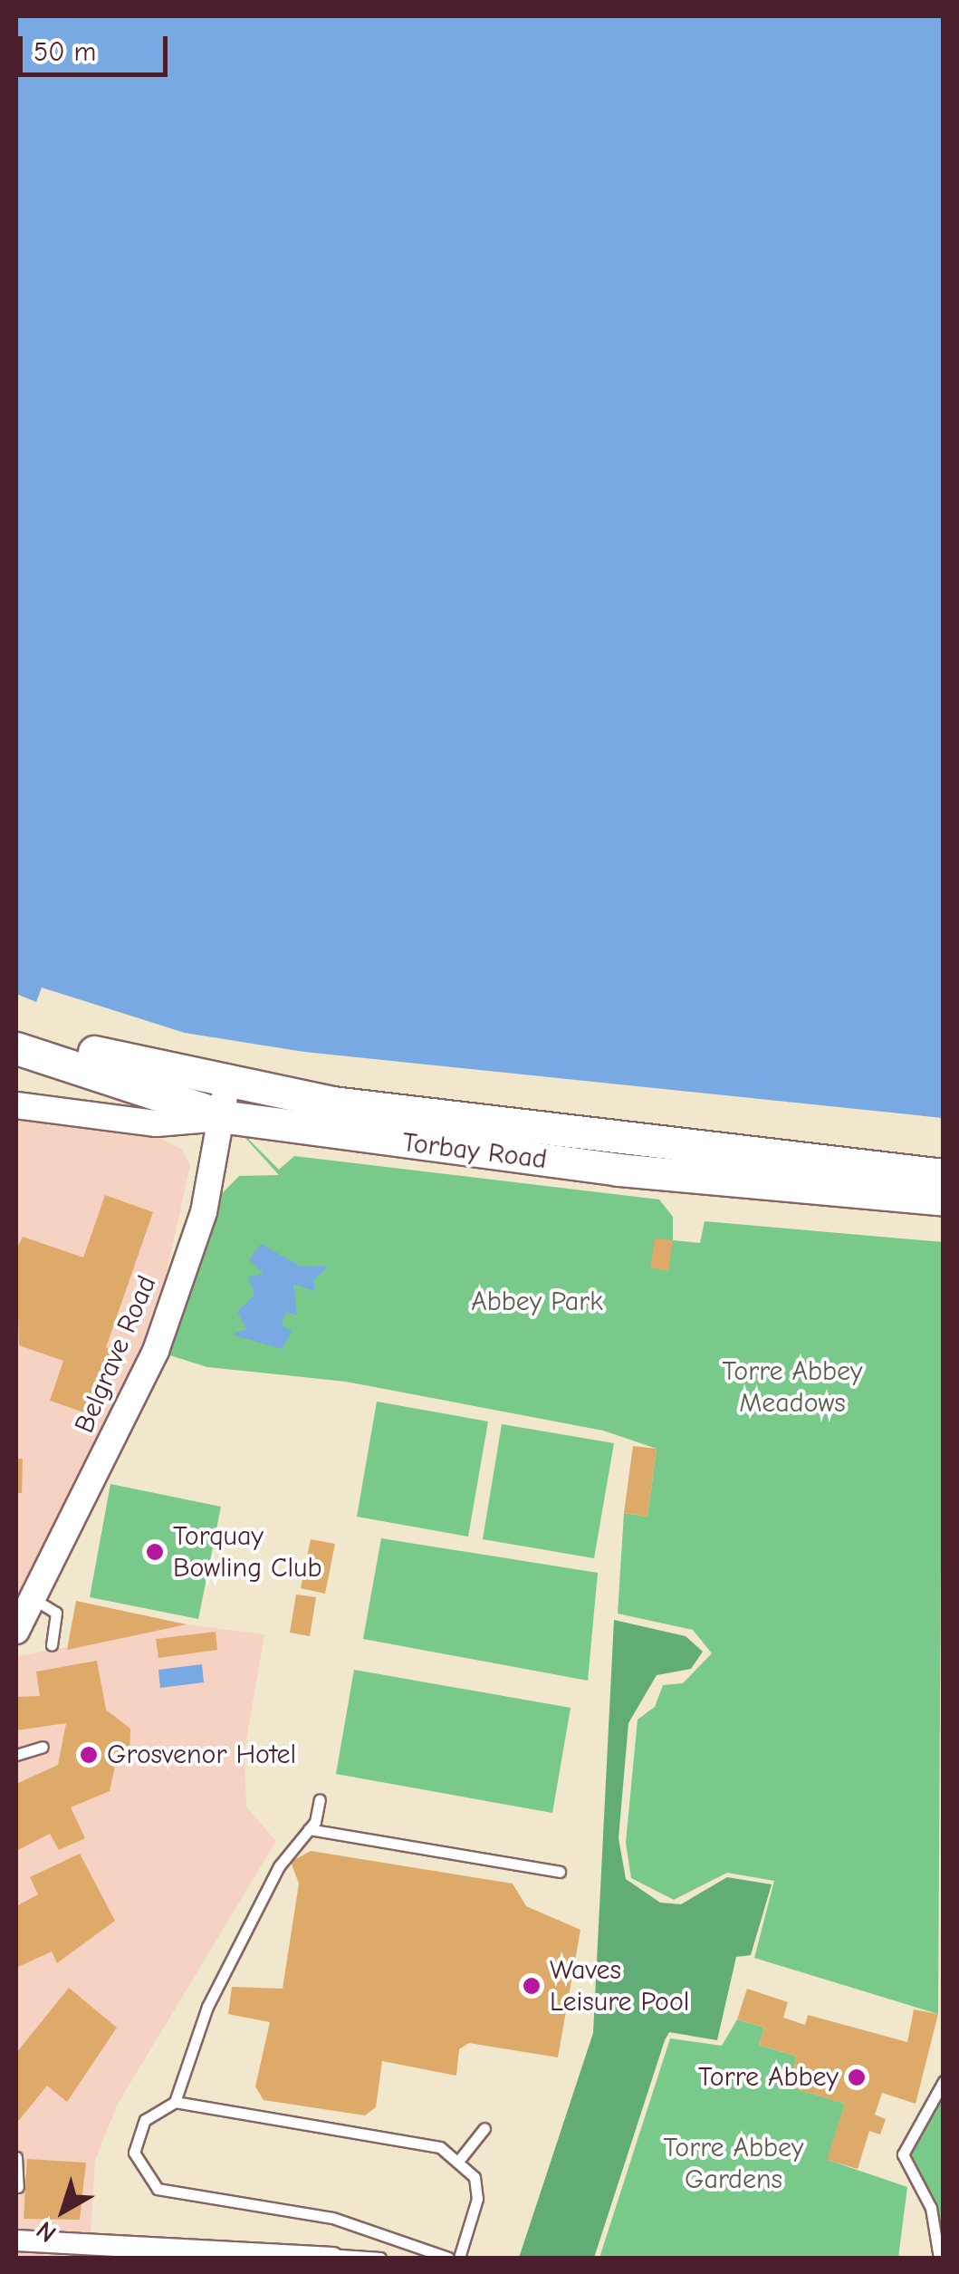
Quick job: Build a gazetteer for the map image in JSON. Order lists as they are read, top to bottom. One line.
{"streets":{"main road":["Torbay Road"],"street":["Belgrave Road"]},"crossings":[["Torbay Road","Belgrave Road"]],"parks":["Abbey Park","Torre Abbey Meadows","Torre Abbey Gardens"],"places":["Torquay Bowling Club","Grosvenor Hotel","Waves Leisure Pool","Torre Abbey"],"scale_bar":"50 m","north":"bottom left"}
